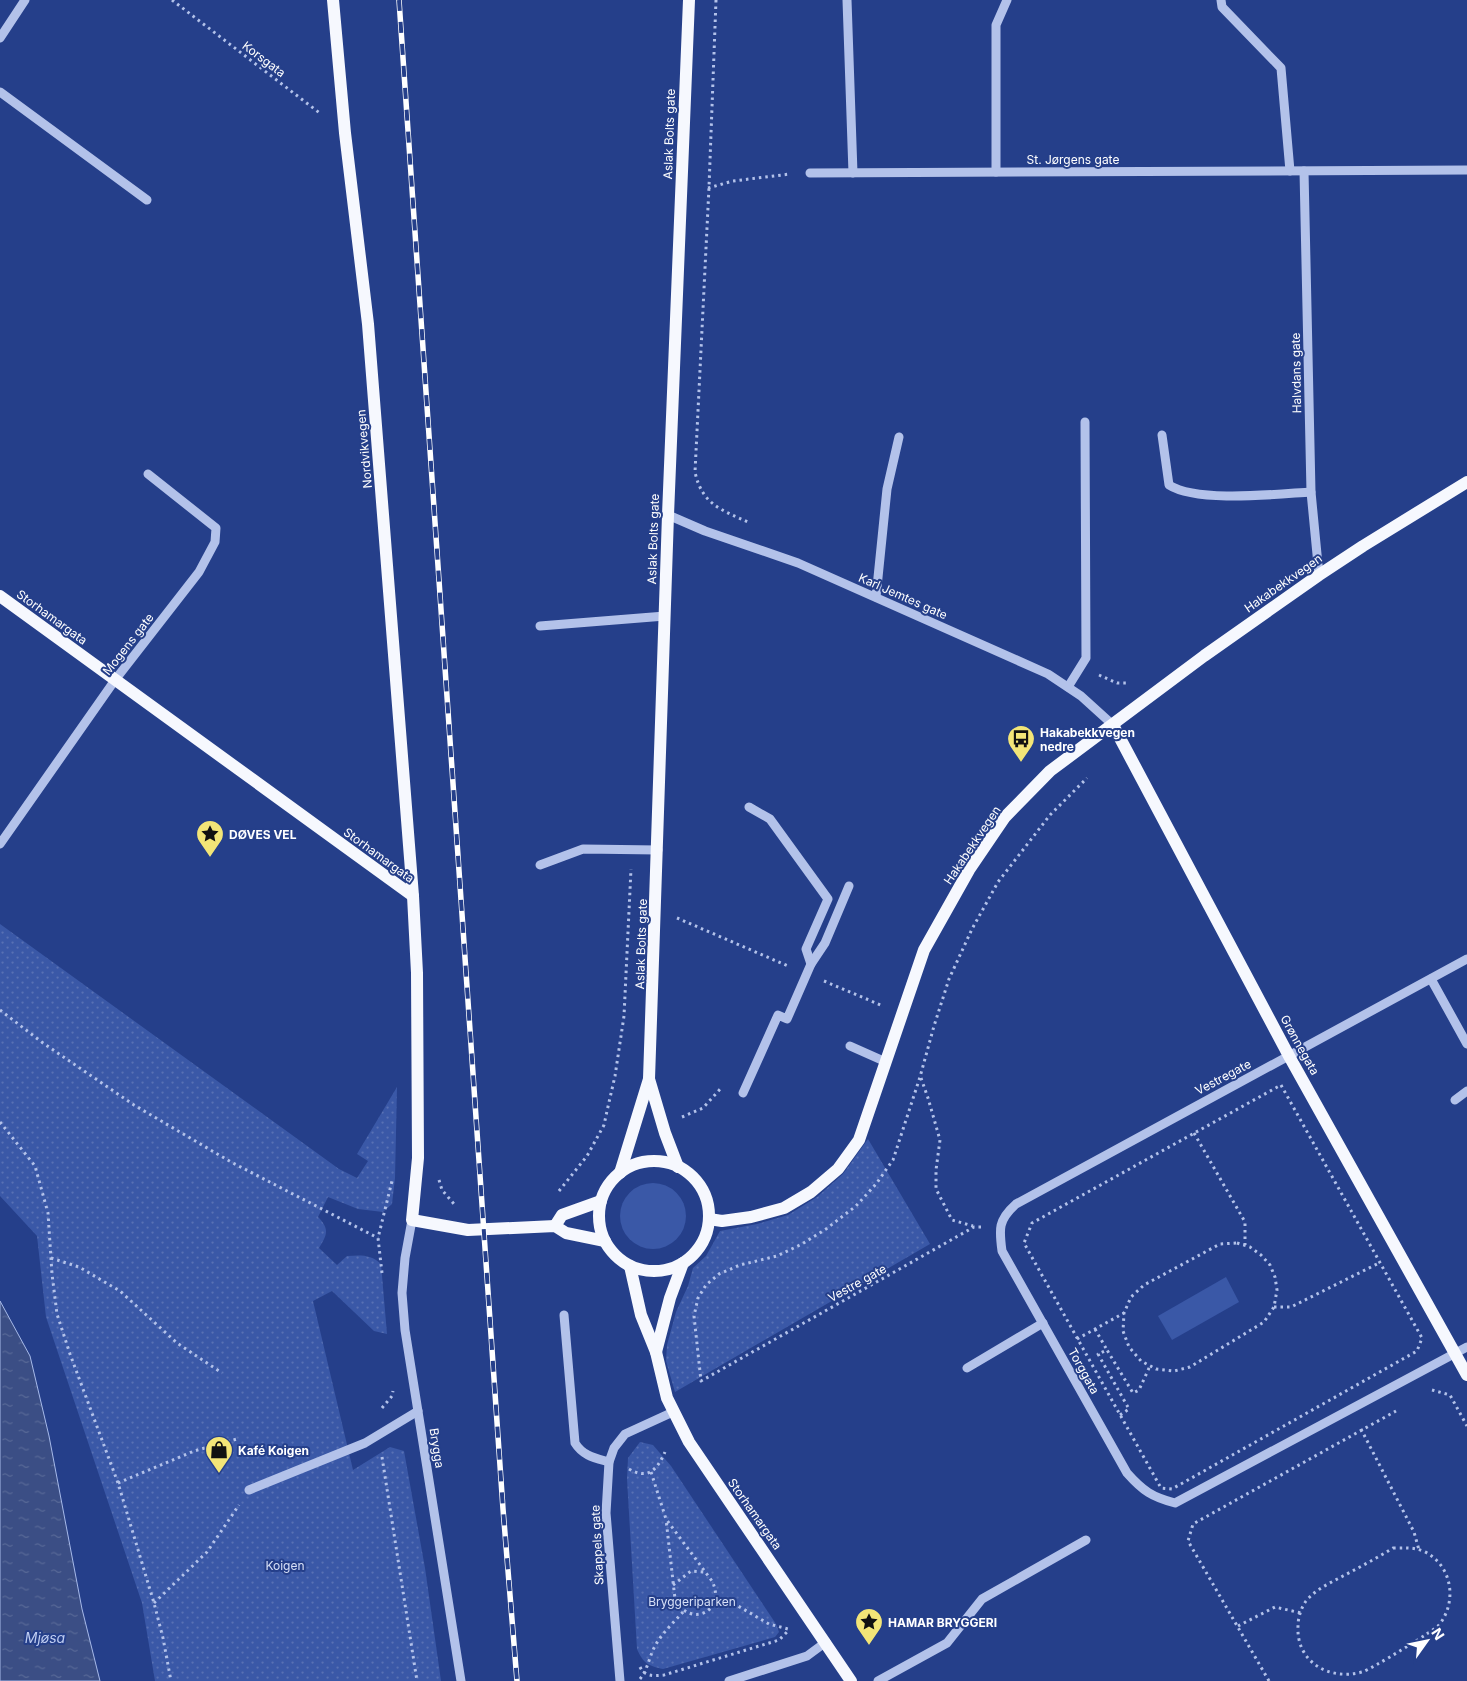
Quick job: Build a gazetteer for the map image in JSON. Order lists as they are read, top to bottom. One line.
{"streets":{"main road":["Aslak Bolts gate","Nordvikvegen","Hakabekkvegen","Storhamargata","Grønnegata"],"street":["St. Jørgens gate","Halvdans gate","Karl Jemtes gate","Mogens gate","Vestregate","Torggata","Brygga","Skappels gate"],"path":["Korsgata","Vestre gate"]},"crossings":[["Korsgata","Nordvikvegen"],["Aslak Bolts gate","Hakabekkvegen"],["Aslak Bolts gate","Karl Jemtes gate"],["Aslak Bolts gate","Storhamargata"],["St. Jørgens gate","Halvdans gate"],["Halvdans gate","Hakabekkvegen"],["Nordvikvegen","Storhamargata"],["Hakabekkvegen","Karl Jemtes gate"],["Hakabekkvegen","Storhamargata"],["Hakabekkvegen","Grønnegata"],["Karl Jemtes gate","Grønnegata"],["Storhamargata","Mogens gate"],["Storhamargata","Brygga"],["Storhamargata","Skappels gate"],["Grønnegata","Vestregate"],["Vestregate","Vestre gate"],["Vestregate","Torggata"],["Vestre gate","Torggata"]],"water":["Mjøsa"],"parks":["Koigen","Bryggeriparken"],"places":{"bus stop":["Hakabekkvegen nedre"],"place":["DØVES VEL","HAMAR BRYGGERI"],"shop":["Kafé Koigen"]},"north":"top right"}
